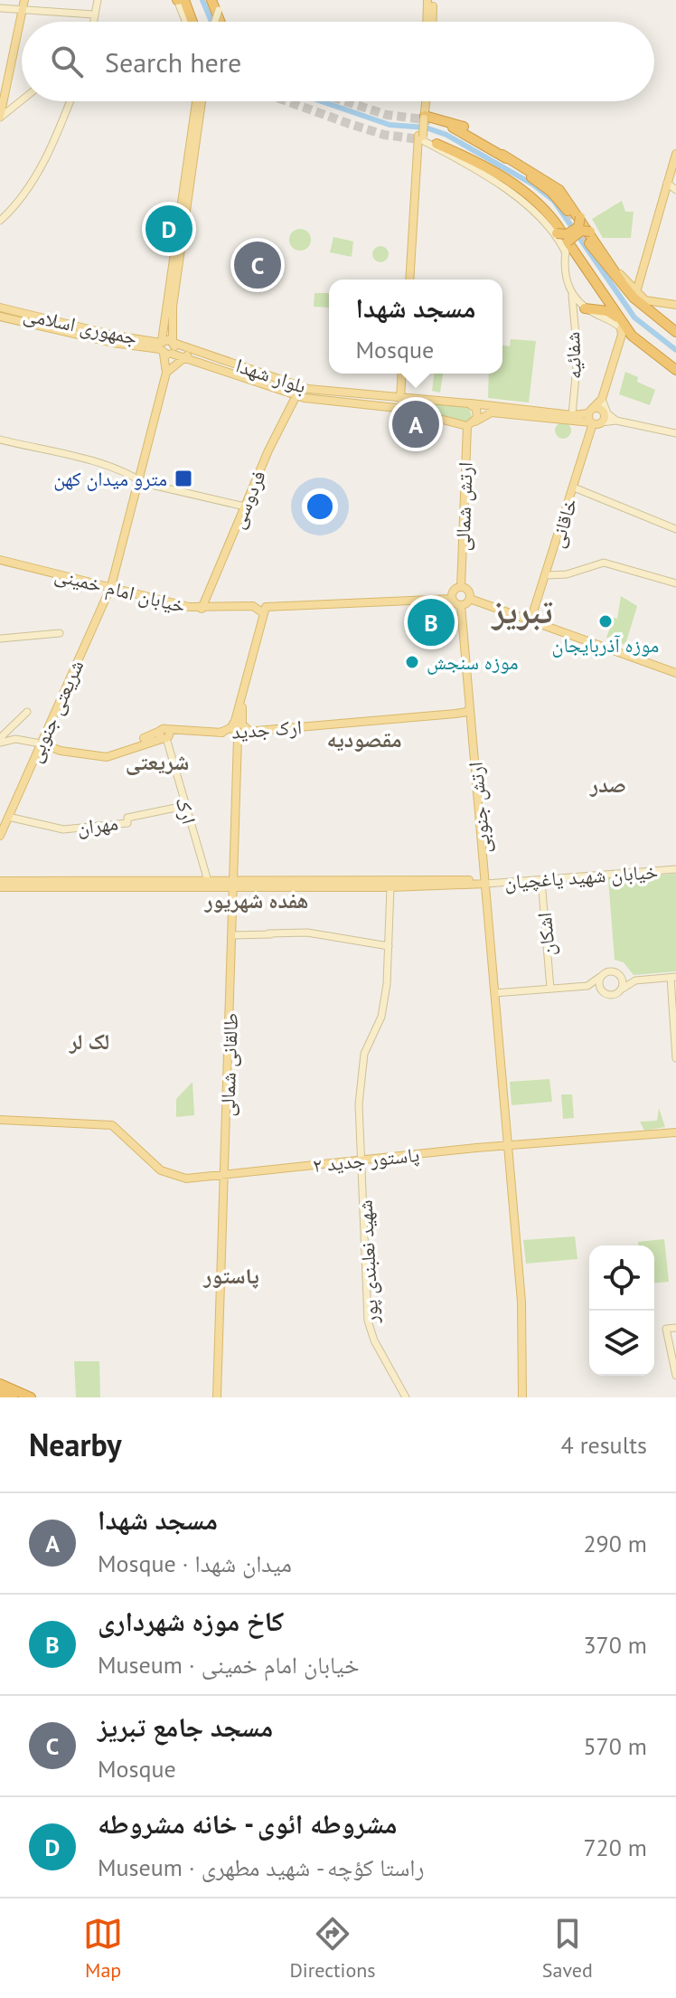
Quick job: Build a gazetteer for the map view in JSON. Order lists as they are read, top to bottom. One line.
{"streets":{"main road":["جمهوری اسلامی","بلوار شهدا","فردوسی","ارتش شمالی","خاقانی","خیابان امام خمینی","شریعتی جنوبی","ارک جدید","ارتش جنوبی","طالقانی شمالی","پاستور جدید ۲"],"street":["شفائیه","ارک","مهران","خیابان شهید یاغچیان","اشکان","شهید نعلبندی پور"]},"crossings":[["جمهوری اسلامی","بلوار شهدا"],["شفائیه","بلوار شهدا"],["بلوار شهدا","فردوسی"],["بلوار شهدا","ارتش شمالی"],["فردوسی","خیابان امام خمینی"],["ارتش شمالی","خیابان امام خمینی"],["ارتش شمالی","ارتش جنوبی"],["خیابان امام خمینی","شریعتی جنوبی"],["خیابان امام خمینی","ارتش جنوبی"],["شریعتی جنوبی","مهران"],["ارک جدید","ارتش جنوبی"],["ارک جدید","ارک"],["ارک جدید","طالقانی شمالی"],["ارتش جنوبی","خیابان شهید یاغچیان"],["ارتش جنوبی","پاستور جدید ۲"],["ارک","مهران"],["خیابان شهید یاغچیان","اشکان"],["طالقانی شمالی","پاستور جدید ۲"],["پاستور جدید ۲","شهید نعلبندی پور"]],"districts":["تبریز","مقصودیه","شریعتی","صدر","هفده شهریور","لک لر","پاستور"],"places":{"transit":["مترو میدان کهن"],"other":["موزه آذربایجان","موزه سنجش"]},"page":{"search":"Search here","pins":["D","C","A","B"],"popup":["مسجد شهدا","Mosque"],"heading":["Nearby","4 results"],"list":[{"mark":"A","name":"مسجد شهدا","note":"Mosque · میدان شهدا","value":"290 m"},{"mark":"B","name":"کاخ موزه شهرداری","note":"Museum · خیابان امام خمینی","value":"370 m"},{"mark":"C","name":"مسجد جامع تبریز","note":"Mosque","value":"570 m"},{"mark":"D","name":"مشروطه ائوی - خانه مشروطه","note":"Museum · راستا کؤچه - شهید مطهری","value":"720 m"}],"nav":["Map","Directions","Saved"]}}
